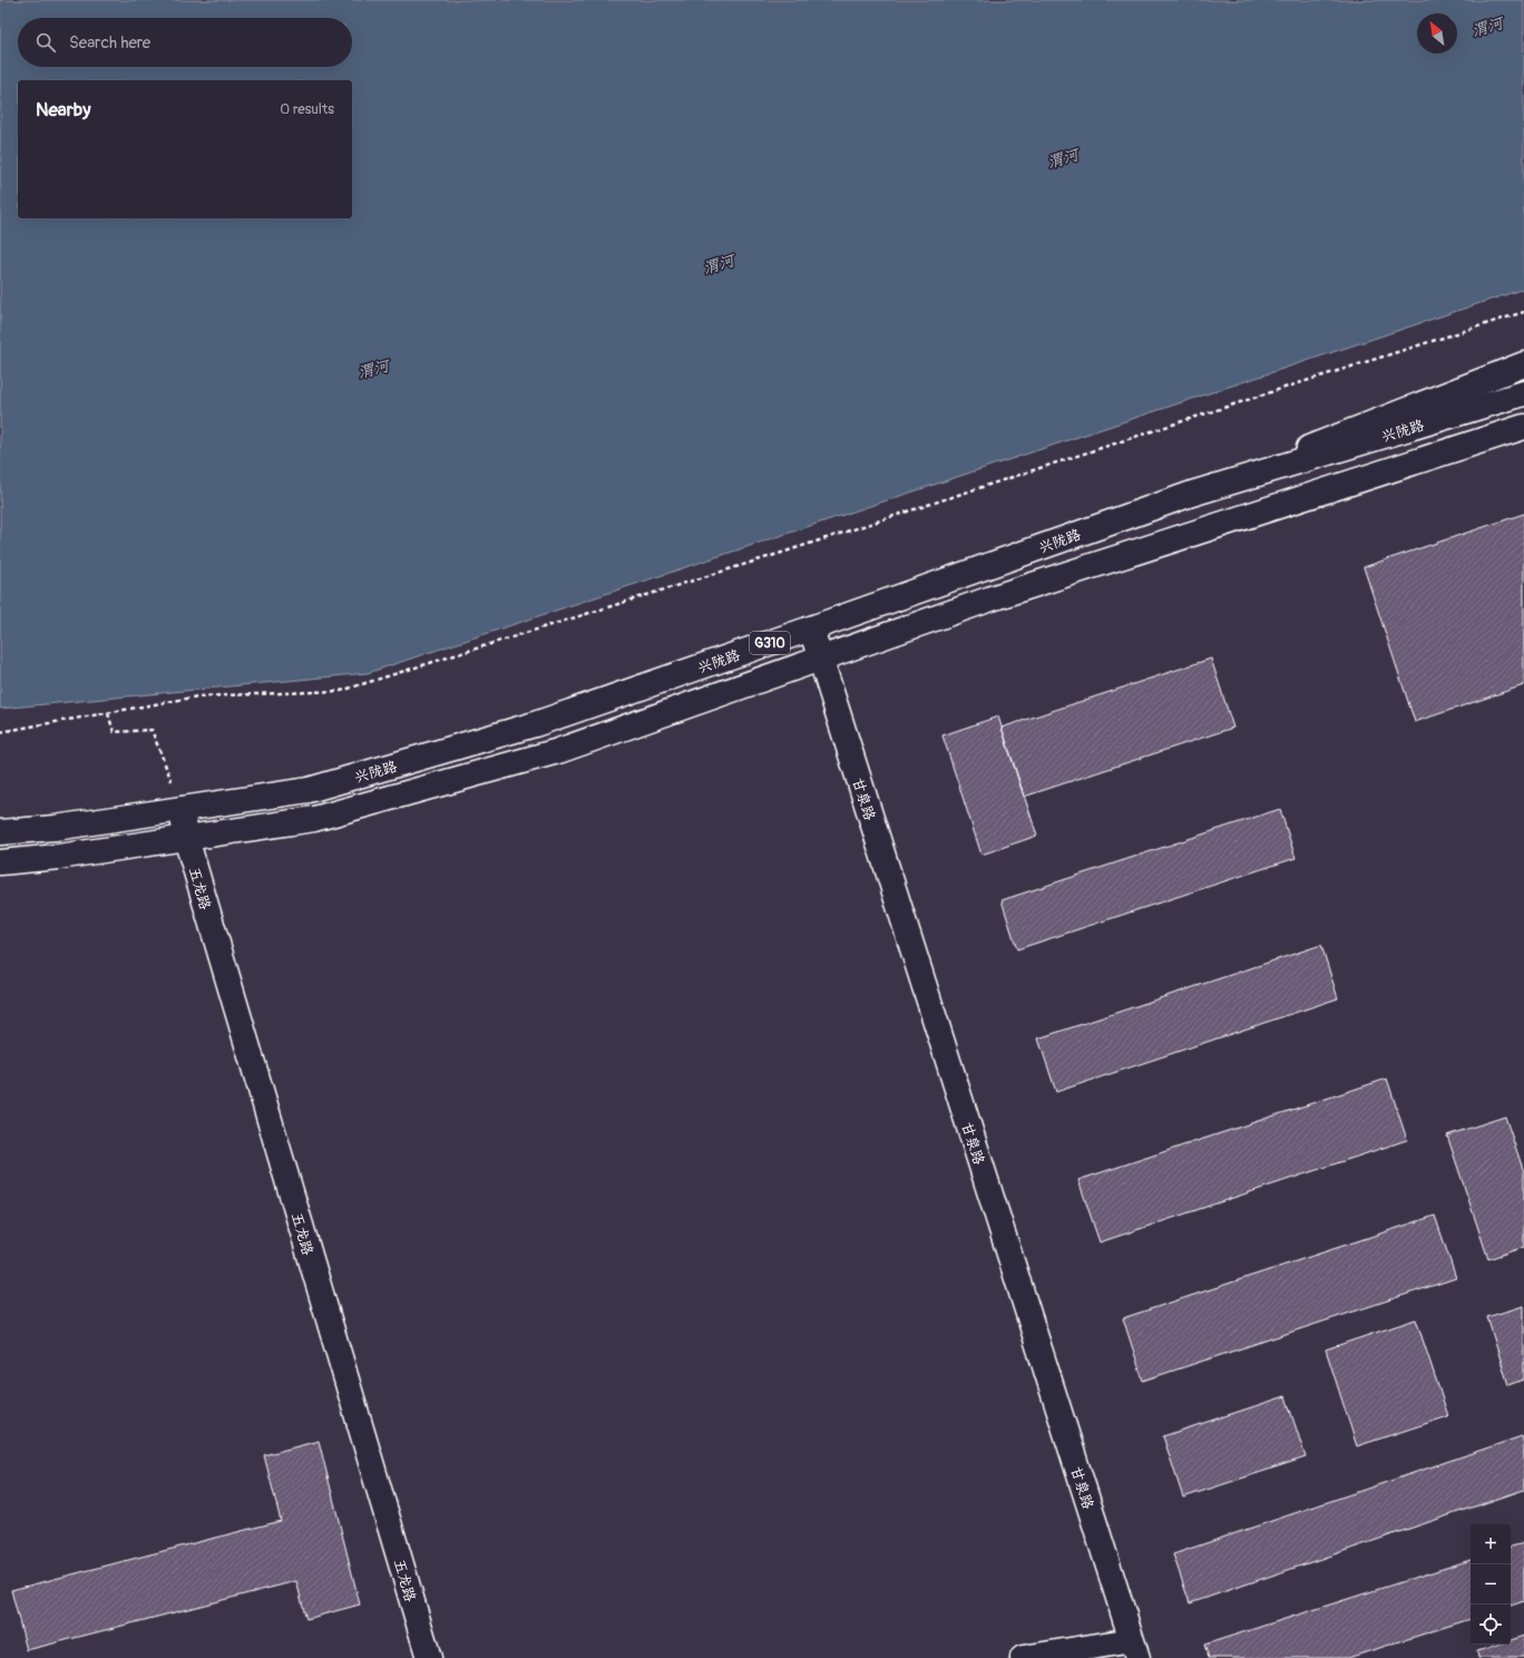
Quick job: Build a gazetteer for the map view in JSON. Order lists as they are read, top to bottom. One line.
{"streets":{"main road":["兴陇路","G310","甘泉路","五龙路"]},"crossings":[["兴陇路","甘泉路"],["兴陇路","五龙路"]],"water":["渭河"],"north":"top left","page":{"search":"Search here","heading":["Nearby","0 results"],"map_buttons":["+","−"]}}
